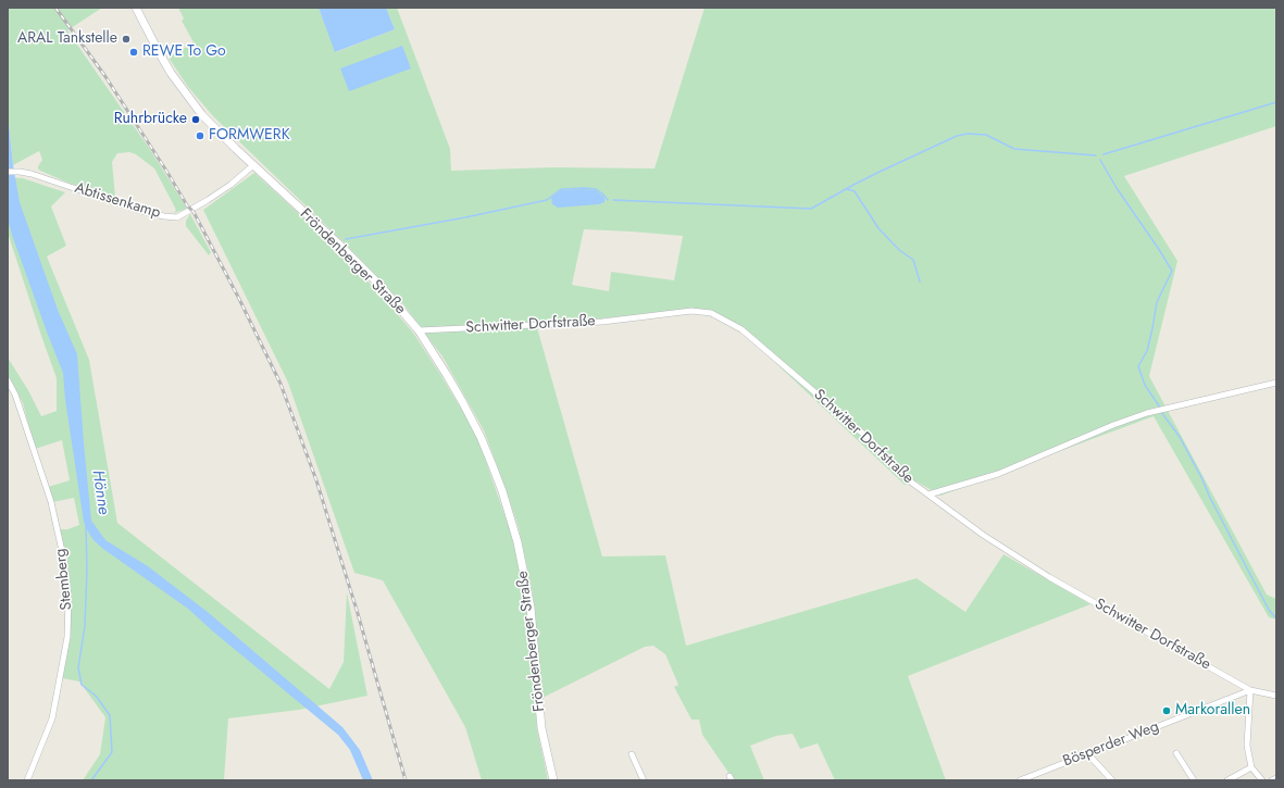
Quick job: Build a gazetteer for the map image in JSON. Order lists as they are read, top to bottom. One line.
{"streets":{"main road":["Fröndenberger Straße"],"street":["Abtissenkamp","Schwitter Dorfstraße","Stemberg","Bösperder Weg"]},"crossings":[["Abtissenkamp","Fröndenberger Straße"],["Fröndenberger Straße","Schwitter Dorfstraße"],["Schwitter Dorfstraße","Bösperder Weg"]],"water":["Hönne"],"places":["ARAL Tankstelle","REWE To Go","Ruhrbrücke","FORMWERK","Markorallen"]}
